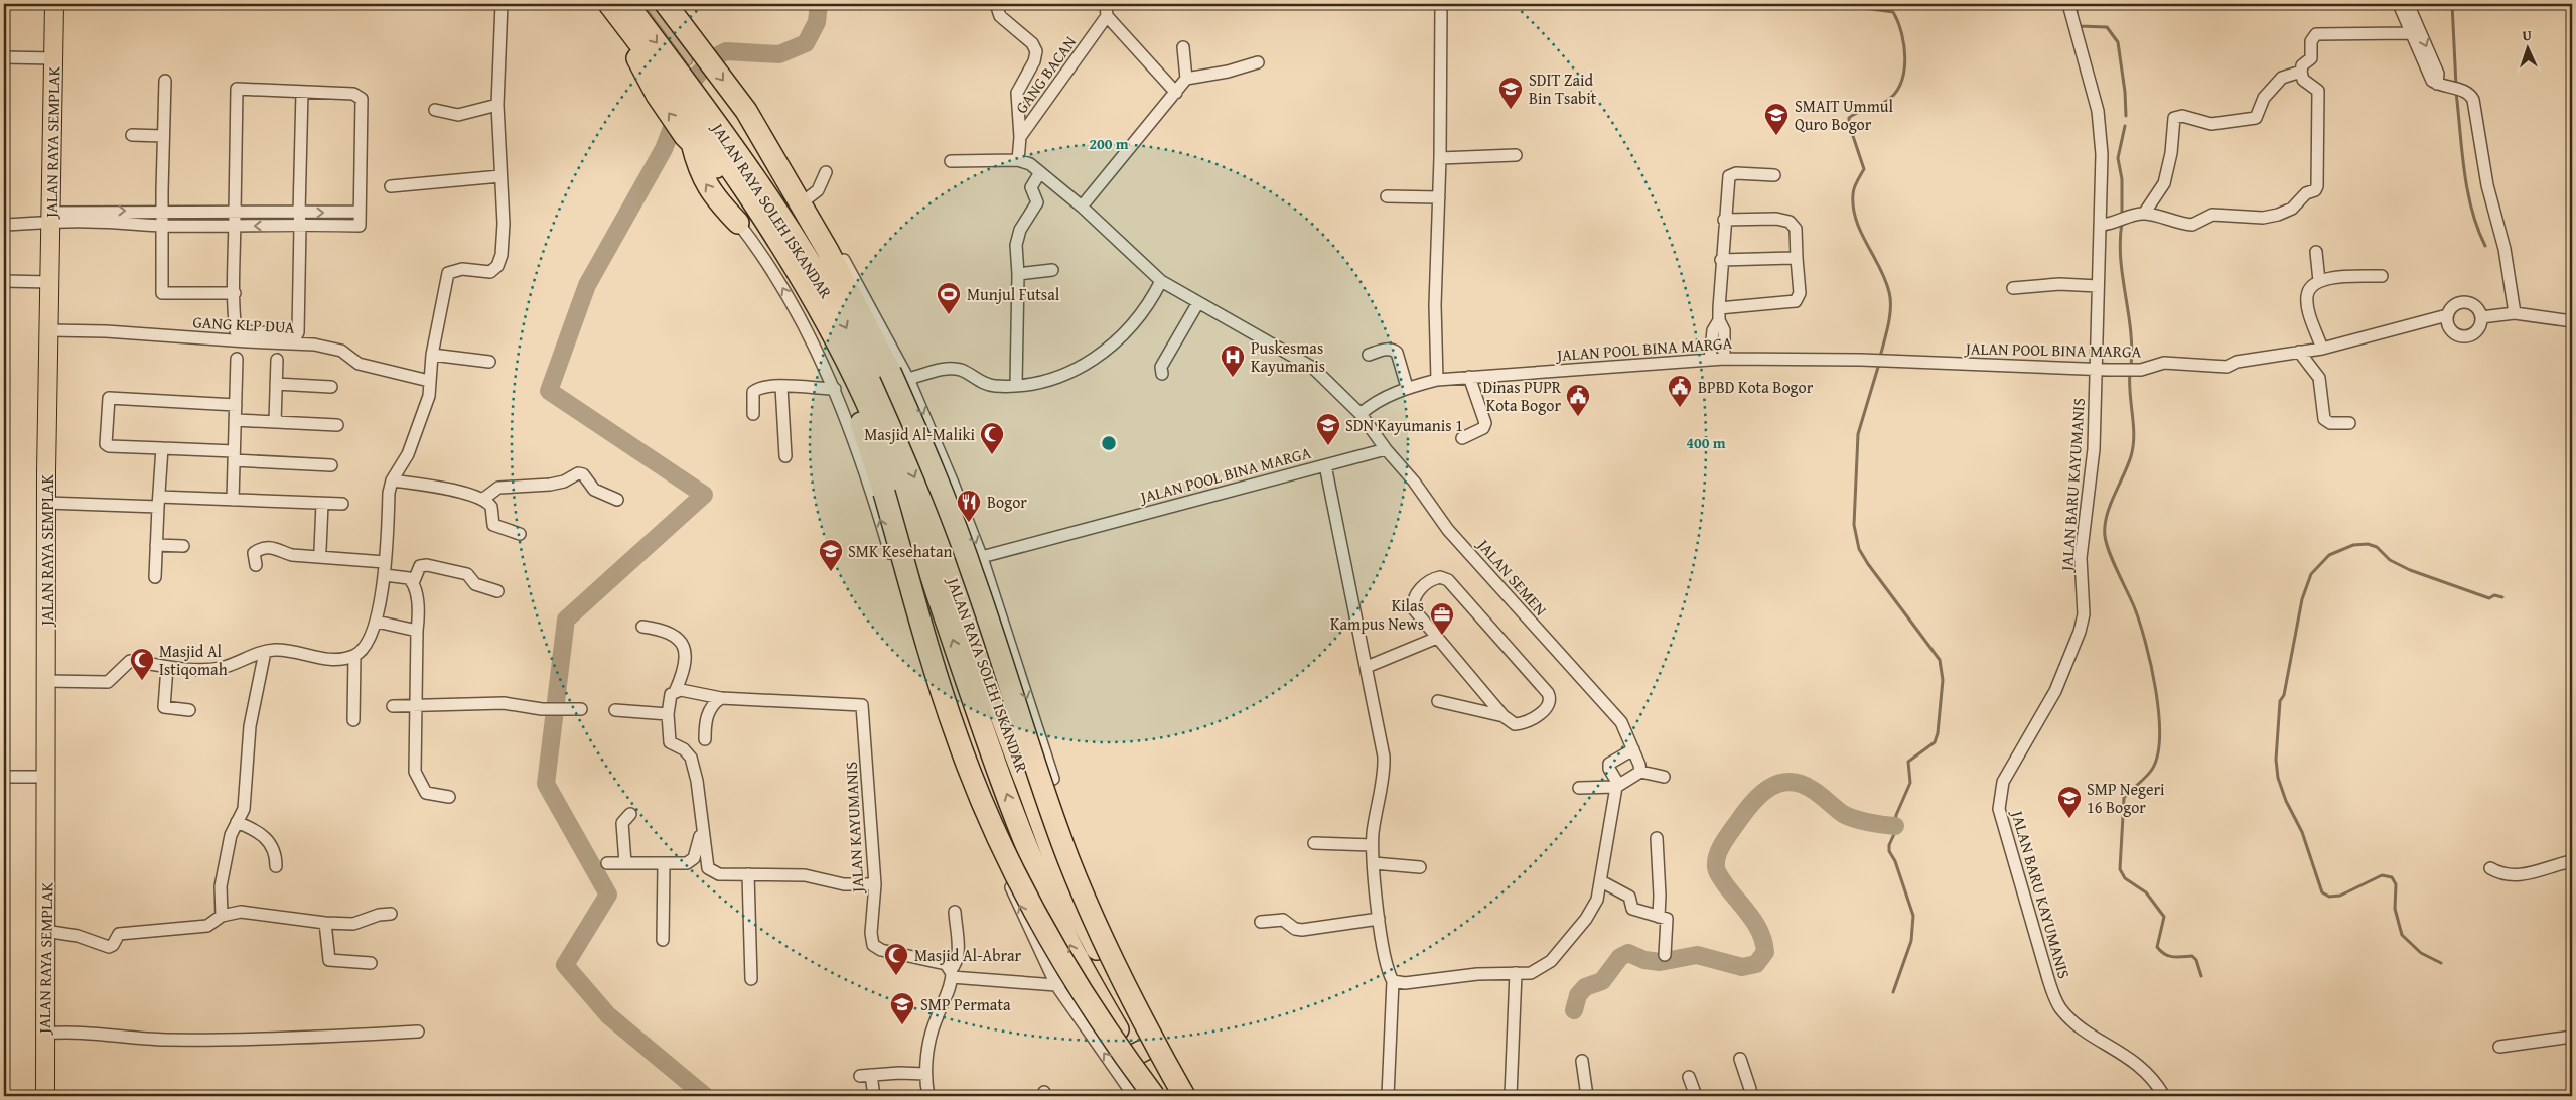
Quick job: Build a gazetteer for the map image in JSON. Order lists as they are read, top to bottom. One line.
{"streets":{"highway":["JALAN RAYA SOLEH ISKANDAR"],"main road":["JALAN RAYA SEMPLAK"],"street":["GANG BACAN","GANG KLP DUA","JALAN POOL BINA MARGA","JALAN BARU KAYUMANIS","JALAN SEMEN","JALAN KAYUMANIS"]},"crossings":[["JALAN RAYA SEMPLAK","GANG KLP DUA"],["JALAN RAYA SOLEH ISKANDAR","JALAN POOL BINA MARGA"],["JALAN POOL BINA MARGA","JALAN BARU KAYUMANIS"],["JALAN POOL BINA MARGA","JALAN SEMEN"]],"places":{"school or university":["SDIT Zaid Bin Tsabit","SMAIT Ummul Quro Bogor","SDN Kayumanis 1","SMK Kesehatan","SMP Negeri 16 Bogor","SMP Permata"],"sports":["Munjul Futsal"],"hospital":["Puskesmas Kayumanis"],"public building":["BPBD Kota Bogor","Dinas PUPR Kota Bogor"],"mosque":["Masjid Al-Maliki","Masjid Al Istiqomah","Masjid Al-Abrar"],"restaurant":["Bogor"],"office":["Kilas Kampus News"]},"north":"top","rings":["200 m","400 m"]}
